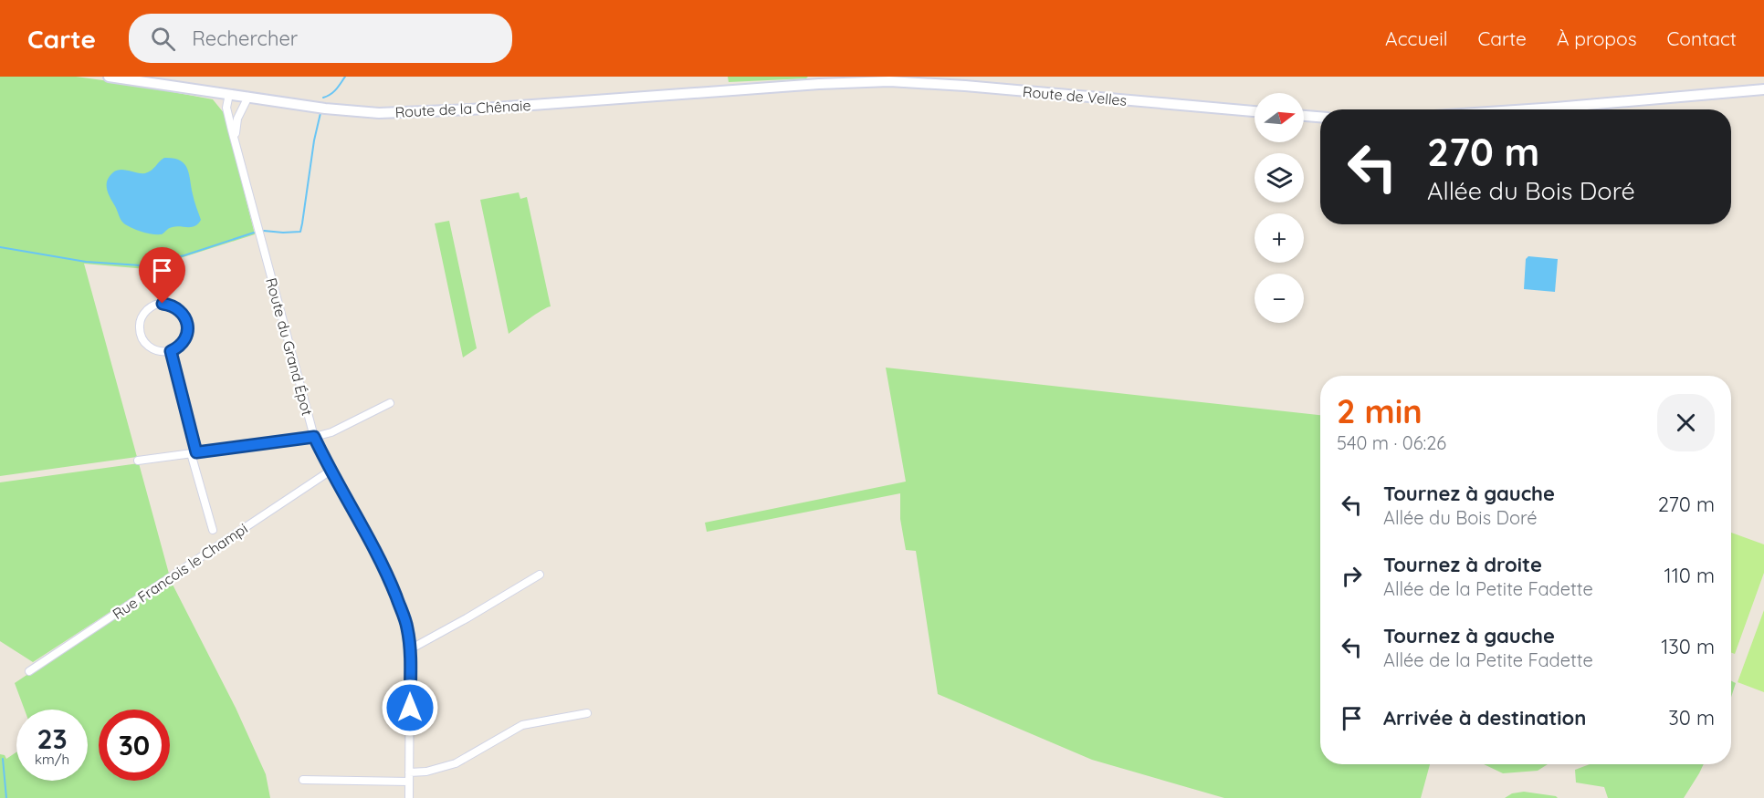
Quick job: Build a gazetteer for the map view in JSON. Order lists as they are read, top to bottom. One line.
{"streets":{"main road":["Route de Velles","Route de la Chênaie"],"street":["Route du Grand Épot","Rue Francois le Champi"]},"crossings":[["Route de Velles","Route de la Chênaie"],["Route de la Chênaie","Route du Grand Épot"],["Route du Grand Épot","Rue Francois le Champi"]],"north":"right","page":{"header":"Carte","search":"Rechercher","nav":["Accueil","Carte","À propos","Contact"],"map_buttons":["+","−"],"turn":["270 m","Allée du Bois Doré"],"heading":["2 min","540 m · 06:26"],"list":[{"name":"Tournez à gauche","note":"Allée du Bois Doré","value":"270 m"},{"name":"Tournez à droite","note":"Allée de la Petite Fadette","value":"110 m"},{"name":"Tournez à gauche","note":"Allée de la Petite Fadette","value":"130 m"},{"name":"Arrivée à destination","value":"30 m"}],"speed":"23 km/h","limit":"30"}}
